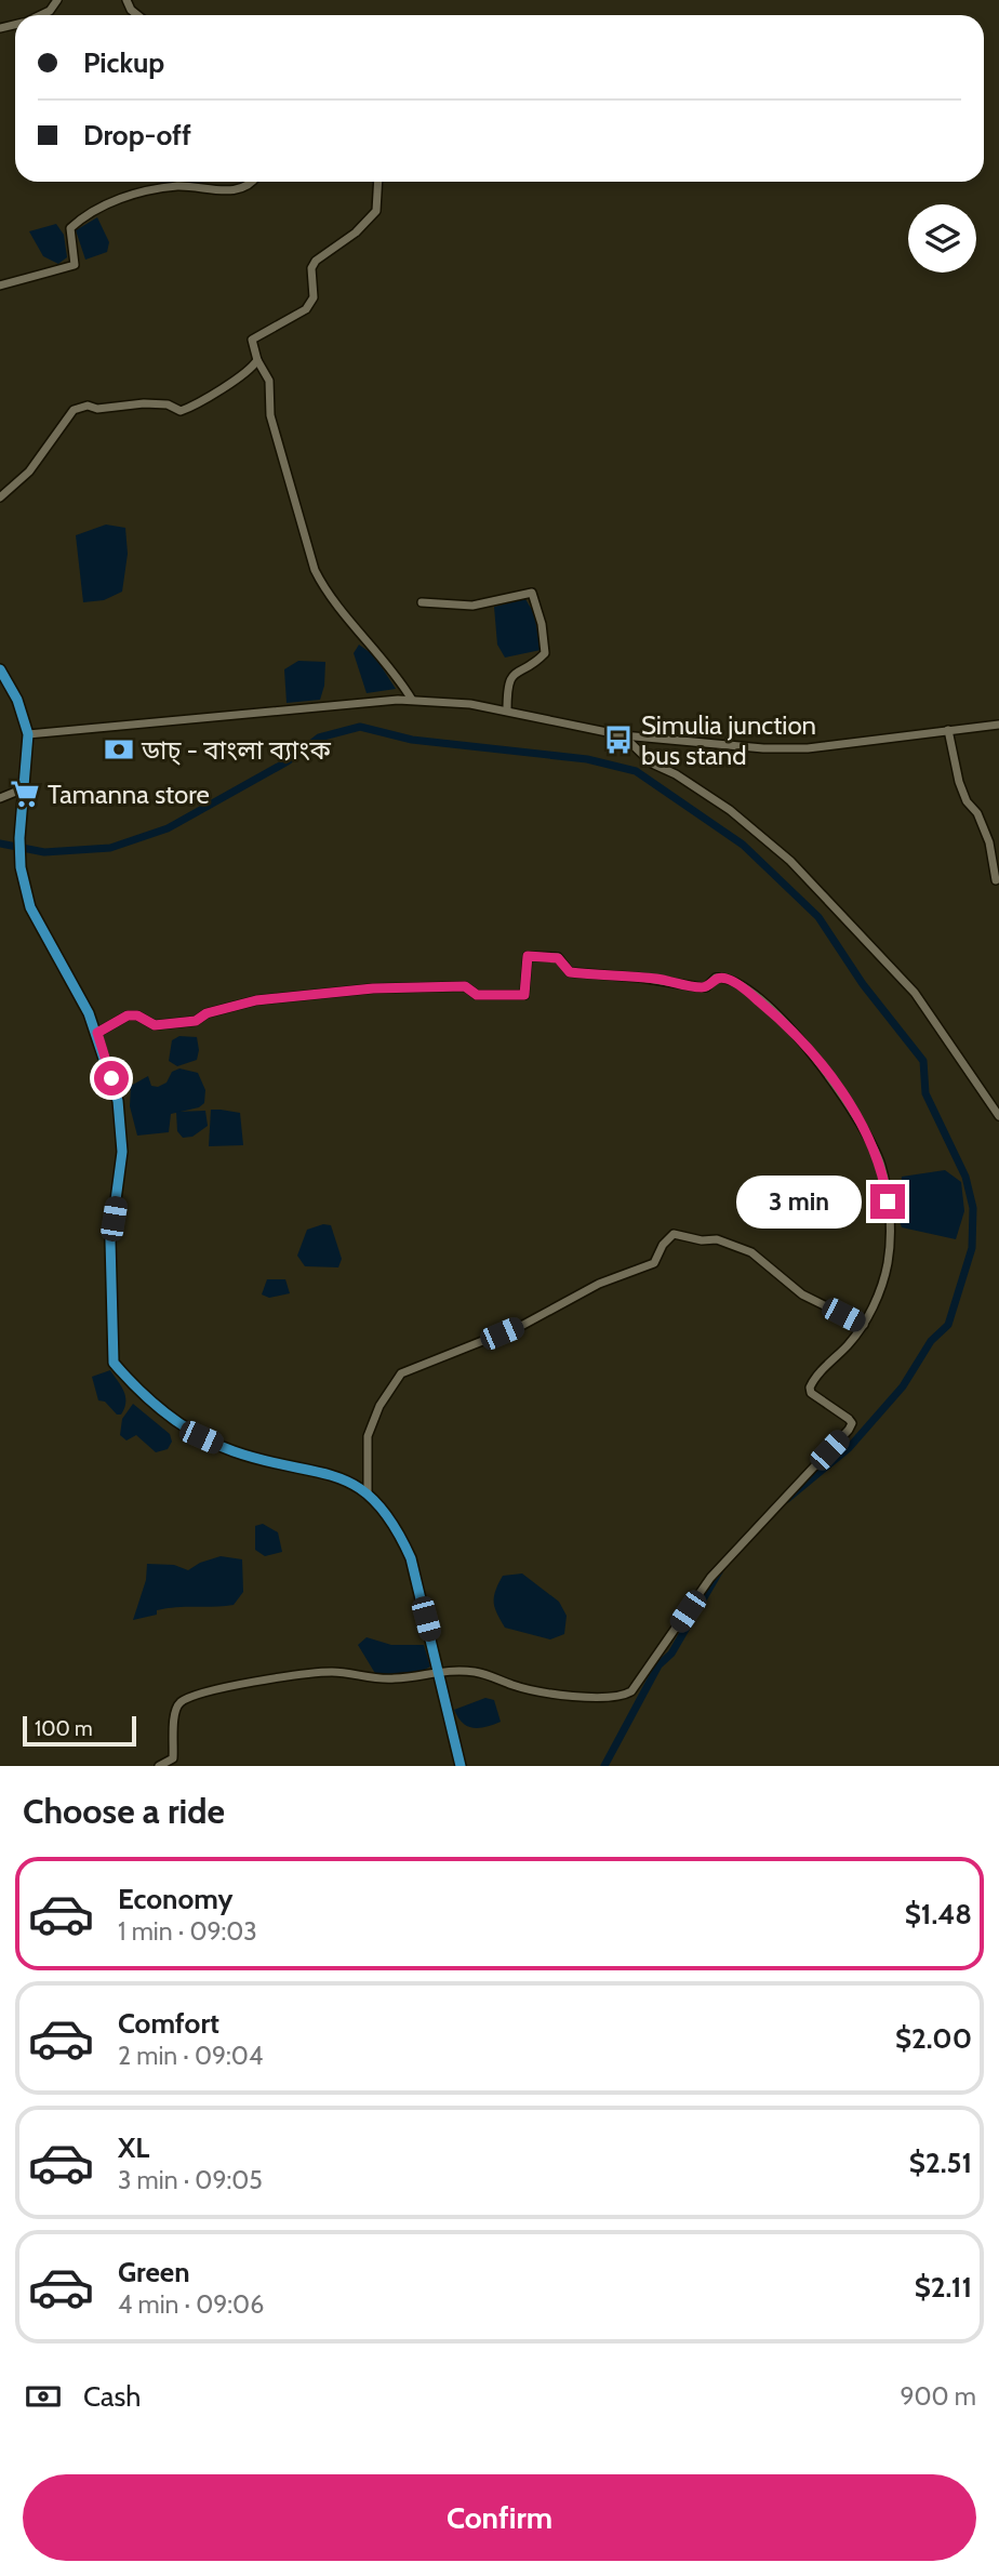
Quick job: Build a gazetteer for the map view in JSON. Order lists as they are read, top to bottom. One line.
{"places":{"bus stop":["Simulia junction bus stand"],"bank":["ডাচ্ - বাংলা ব্যাংক"],"supermarket":["Tamanna store"]},"scale_bar":"100 m","page":{"banner":["Pickup","Drop-off"],"bubble":"3 min","scale":"100 m","heading":"Choose a ride","list":[{"name":"Economy","note":"1 min · 09:03","value":"$1.48"},{"name":"Comfort","note":"2 min · 09:04","value":"$2.00"},{"name":"XL","note":"3 min · 09:05","value":"$2.51"},{"name":"Green","note":"4 min · 09:06","value":"$2.11"}],"pay":["Cash","900 m"],"buttons":"Confirm"}}
